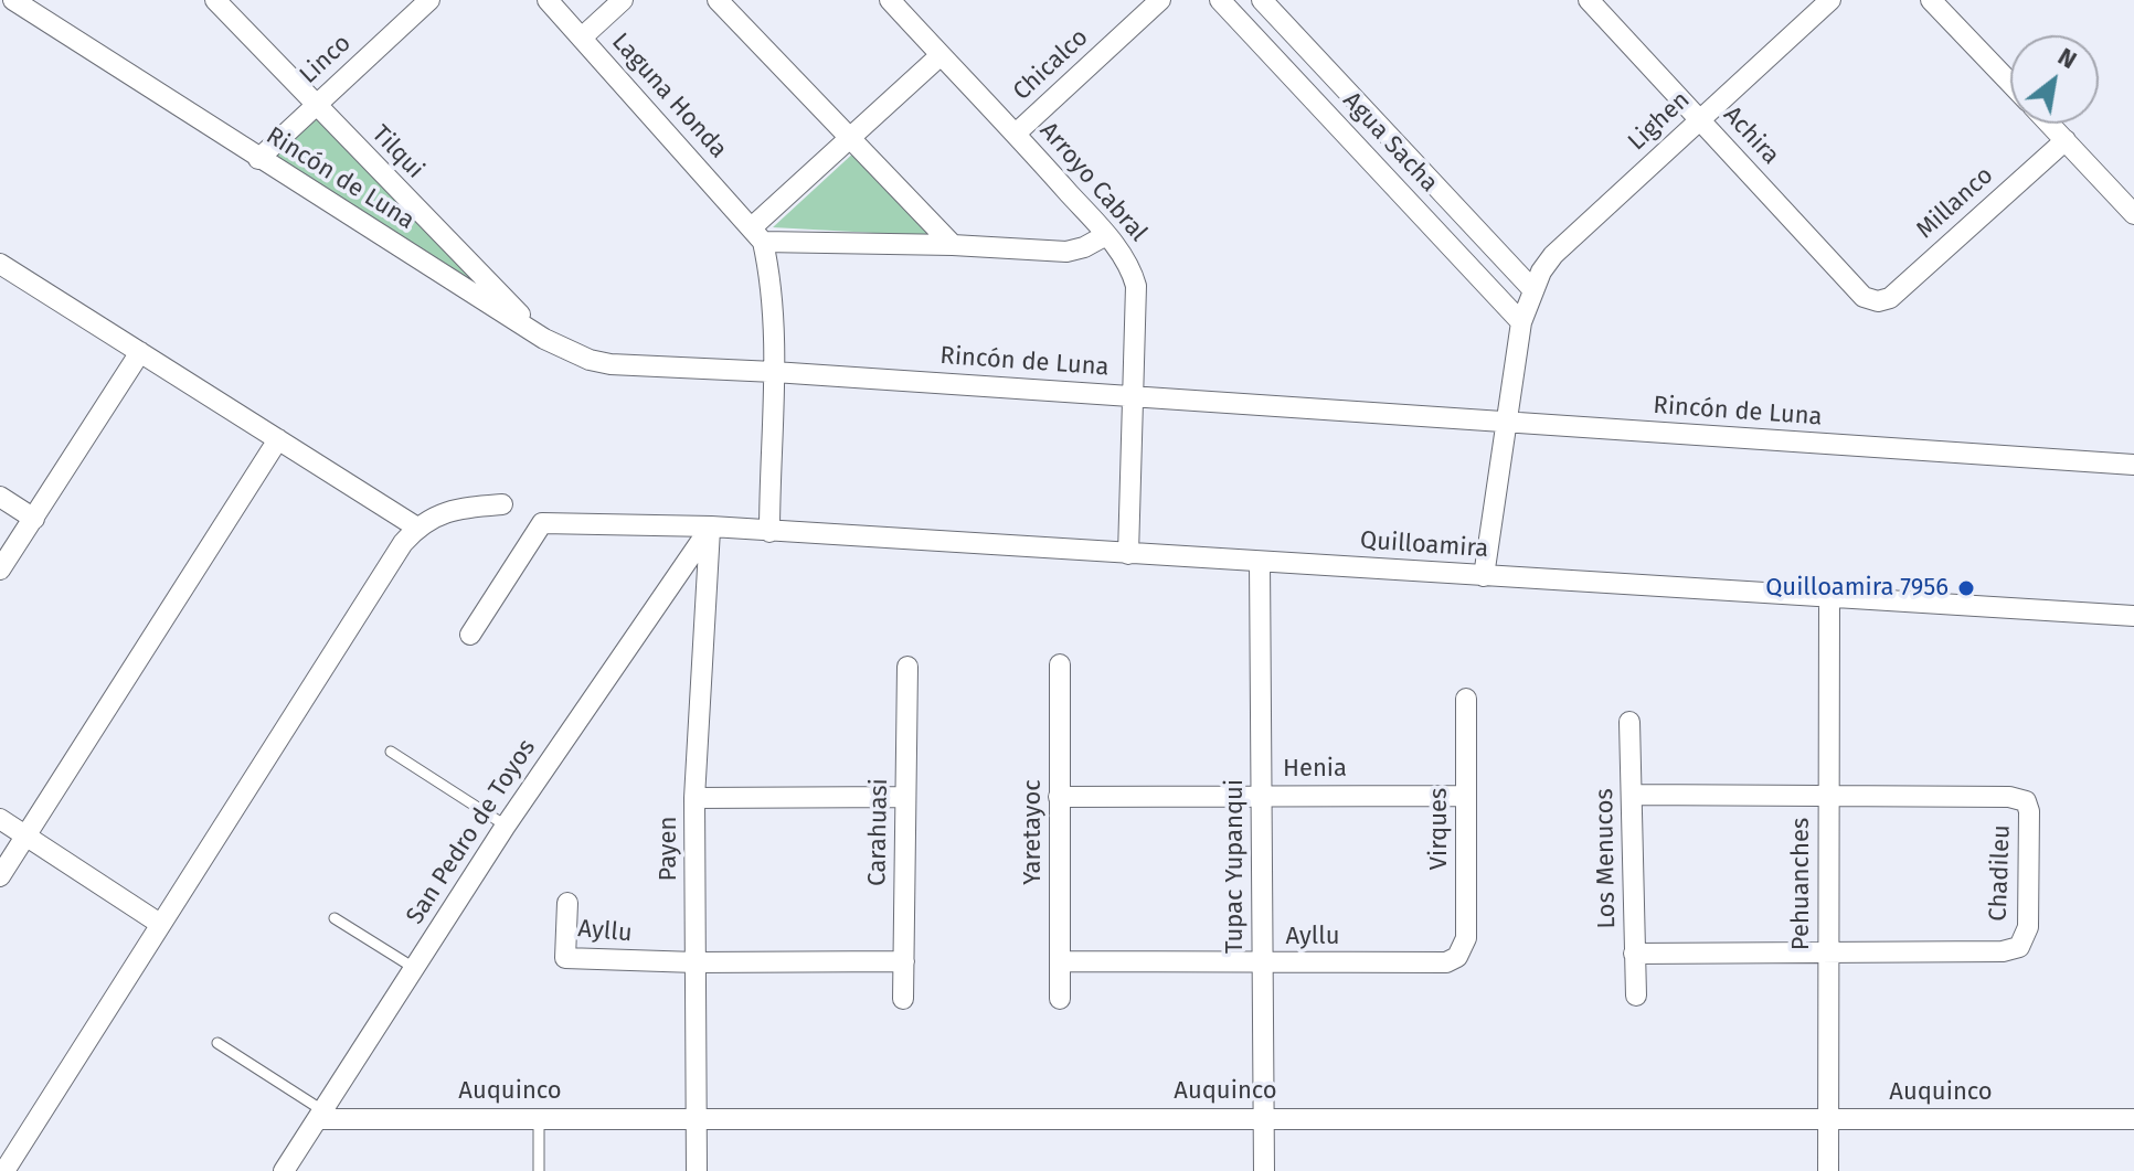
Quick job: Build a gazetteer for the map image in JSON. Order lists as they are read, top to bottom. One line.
{"streets":{"street":["Linco","Chicalco","Laguna Honda","Lighen","Achira","Agua Sacha","Tilqui","Rincón de Luna","Arroyo Cabral","Millanco","Quilloamira","Henia","Virques","San Pedro de Toyos","Carahuasi","Yaretayoc","Payen","Los Menucos","Tupac Yupanqui","Chadileu","Pehuanches","Ayllu","Auquinco"]},"crossings":[["Linco","Tilqui"],["Linco","Rincón de Luna"],["Chicalco","Arroyo Cabral"],["Lighen","Achira"],["Lighen","Agua Sacha"],["Achira","Millanco"],["Tilqui","Rincón de Luna"],["Rincón de Luna","Arroyo Cabral"],["Arroyo Cabral","Quilloamira"],["Quilloamira","San Pedro de Toyos"],["Quilloamira","Payen"],["Quilloamira","Tupac Yupanqui"],["Quilloamira","Pehuanches"],["Henia","Virques"],["Henia","Yaretayoc"],["Henia","Tupac Yupanqui"],["Virques","Ayllu"],["San Pedro de Toyos","Payen"],["San Pedro de Toyos","Auquinco"],["Carahuasi","Ayllu"],["Yaretayoc","Ayllu"],["Payen","Ayllu"],["Payen","Auquinco"],["Tupac Yupanqui","Ayllu"],["Tupac Yupanqui","Auquinco"],["Chadileu","Pehuanches"],["Pehuanches","Auquinco"]],"places":["Quilloamira 7956"],"north":"top right"}
